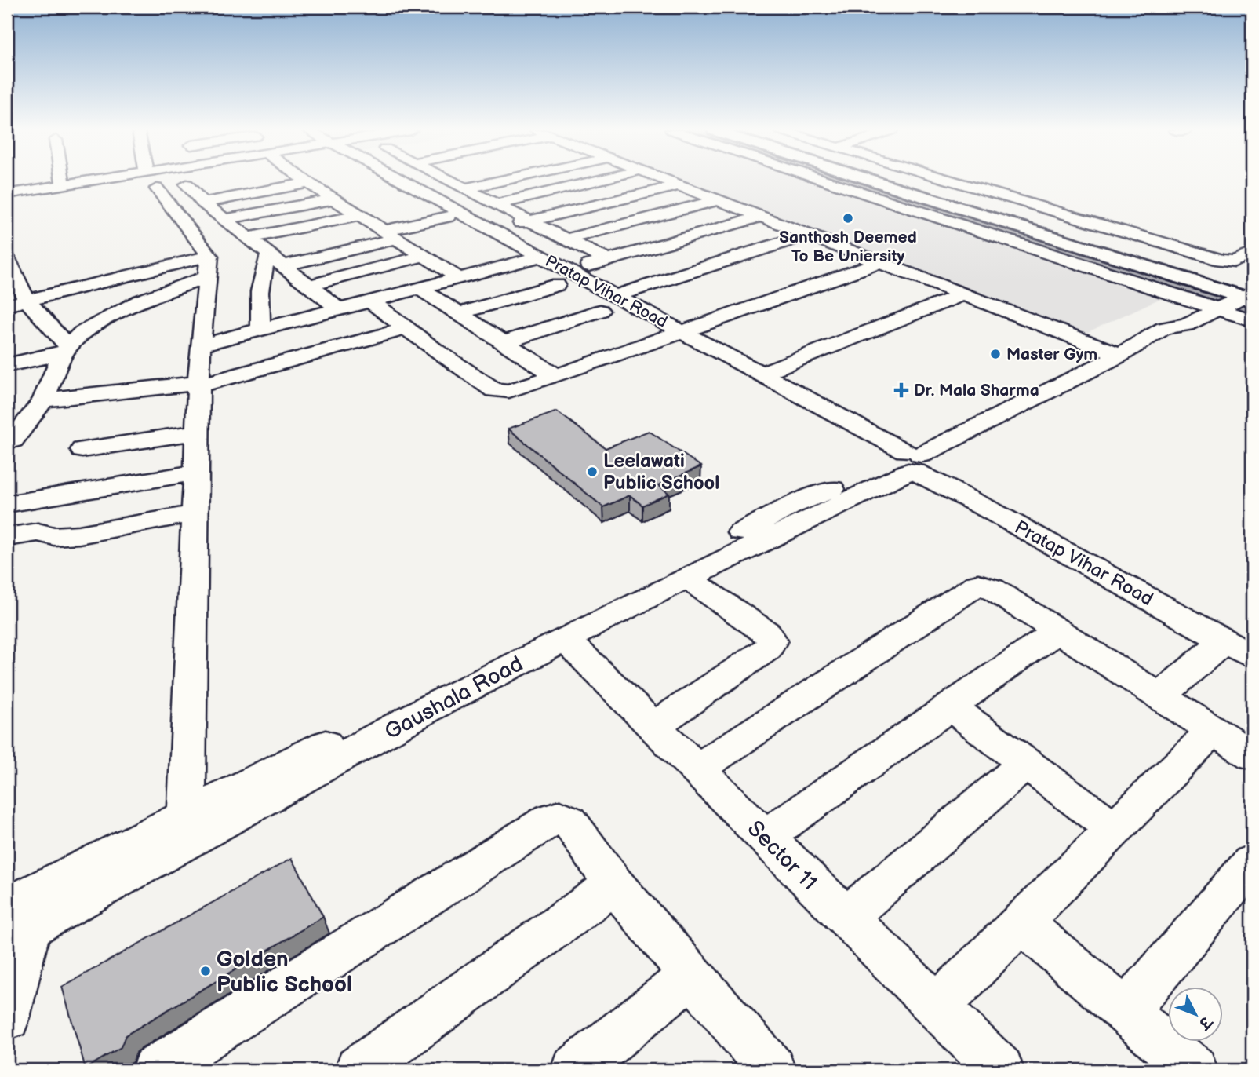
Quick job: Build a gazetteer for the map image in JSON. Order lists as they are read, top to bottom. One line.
{"streets":{"street":["Pratap Vihar Road","Gaushala Road","Sector 11"]},"crossings":[["Pratap Vihar Road","Gaushala Road"],["Gaushala Road","Sector 11"]],"places":{"other":["Santhosh Deemed To Be Uniersity","Master Gym","Leelawati Public School","Golden Public School"],"health":["Dr. Mala Sharma"]},"north":"bottom right"}
